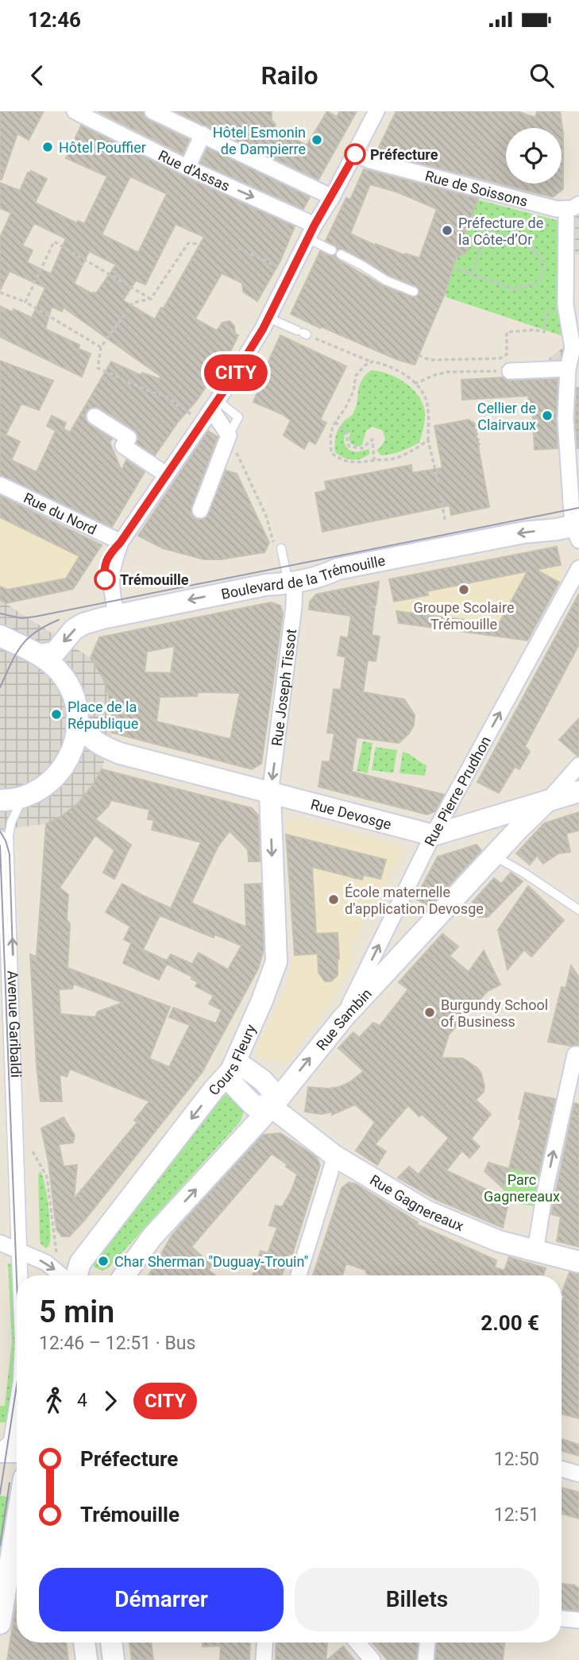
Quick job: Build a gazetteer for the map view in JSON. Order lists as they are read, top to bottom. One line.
{"streets":{"main road":["Boulevard de la Trémouille","Rue Devosge","Rue Sambin","Cours Fleury","Rue Gagnereaux"],"street":["Rue d'Assas","Rue de Soissons","Rue du Nord","Rue Joseph Tissot","Rue Pierre Prudhon","Avenue Garibaldi"]},"crossings":[["Boulevard de la Trémouille","Rue Joseph Tissot"],["Rue Joseph Tissot","Rue Devosge"],["Rue Joseph Tissot","Cours Fleury"],["Rue Pierre Prudhon","Rue Devosge"],["Rue Pierre Prudhon","Rue Sambin"],["Rue Devosge","Cours Fleury"],["Rue Sambin","Rue Gagnereaux"],["Cours Fleury","Rue Gagnereaux"]],"one_way":["Boulevard de la Trémouille","Rue Joseph Tissot","Rue Pierre Prudhon","Cours Fleury"],"parks":["Parc Gagnereaux"],"places":["Hôtel Esmonin de Dampierre","Hôtel Pouffier","Préfecture","Préfecture de la Côte-d’Or","Cellier de Clairvaux","Trémouille","Groupe Scolaire Trémouille","Place de la République","École maternelle d'application Devosge","Burgundy School of Business","Char Sherman \"Duguay-Trouin\""],"lines":["bus line CITY"],"page":{"status":"12:46","header":"Railo","on_map":"CITY","heading":["5 min","12:46 – 12:51 · Bus","2.00 €"],"legs":["4","CITY"],"list":[{"name":"Préfecture","value":"12:50"},{"name":"Trémouille","value":"12:51"}],"buttons":["Démarrer","Billets"]}}
